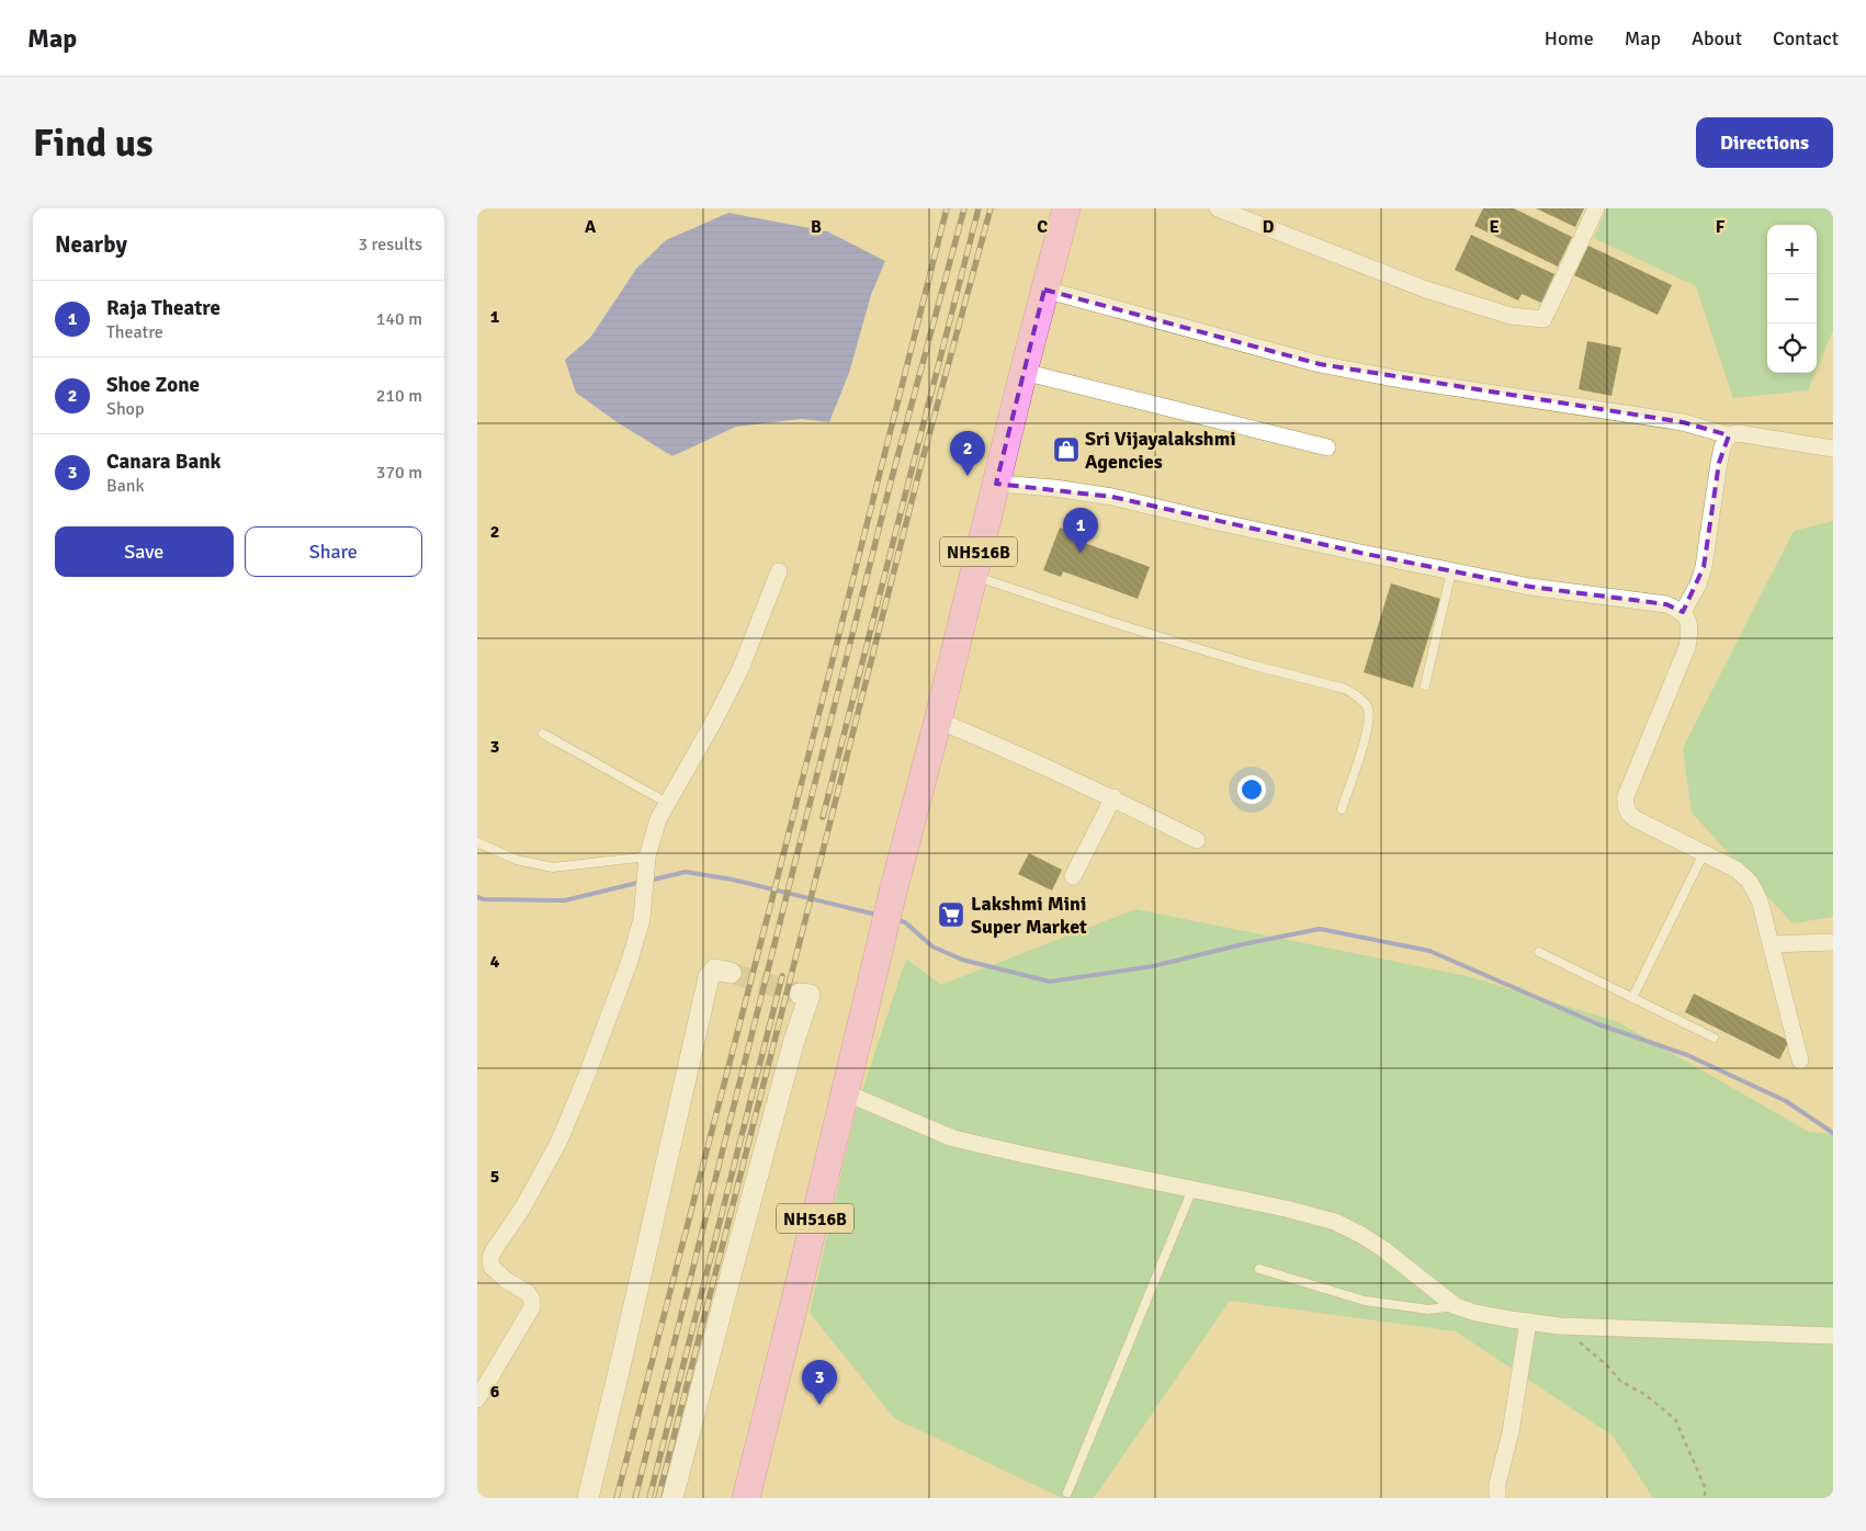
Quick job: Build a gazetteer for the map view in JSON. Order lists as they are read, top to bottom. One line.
{"streets":{"highway":["NH516B"]},"places":{"shop":["Sri Vijayalakshmi Agencies"],"supermarket":["Lakshmi Mini Super Market"]},"page":{"header":"Map","nav":["Home","Map","About","Contact"],"buttons":["Directions",["Save","Share"]],"title":"Find us","heading":["Nearby","3 results"],"map_buttons":["+","−"],"list":[{"mark":"1","name":"Raja Theatre","note":"Theatre","value":"140 m"},{"mark":"2","name":"Shoe Zone","note":"Shop","value":"210 m"},{"mark":"3","name":"Canara Bank","note":"Bank","value":"370 m"}],"pins":["2","1","3"]},"grid":{"columns":["A","B","C","D","E","F"],"rows":["1","2","3","4","5","6"]}}
